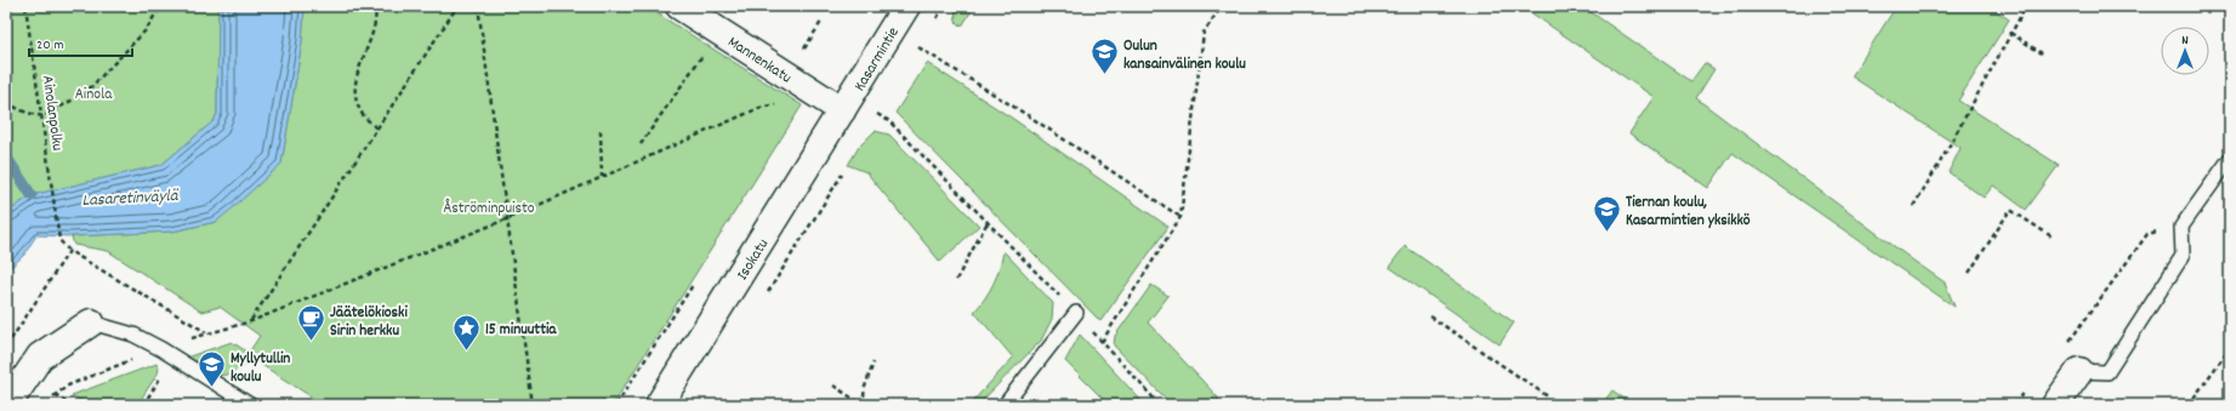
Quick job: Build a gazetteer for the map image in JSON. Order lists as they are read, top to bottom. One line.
{"streets":{"street":["Mannenkatu","Kasarmintie","Isokatu"],"path":["Ainolanpolku"]},"crossings":[["Mannenkatu","Kasarmintie"],["Mannenkatu","Isokatu"],["Kasarmintie","Isokatu"]],"water":["Lasaretinväylä"],"parks":["Ainola","Åströminpuisto"],"places":{"school or university":["Oulun kansainvälinen koulu","Tiernan koulu, Kasarmintien yksikkö","Myllytullin koulu"],"cafe":["Jäätelökioski Sirin herkku"],"place":["15 minuuttia"]},"scale_bar":"20 m","north":"top"}
